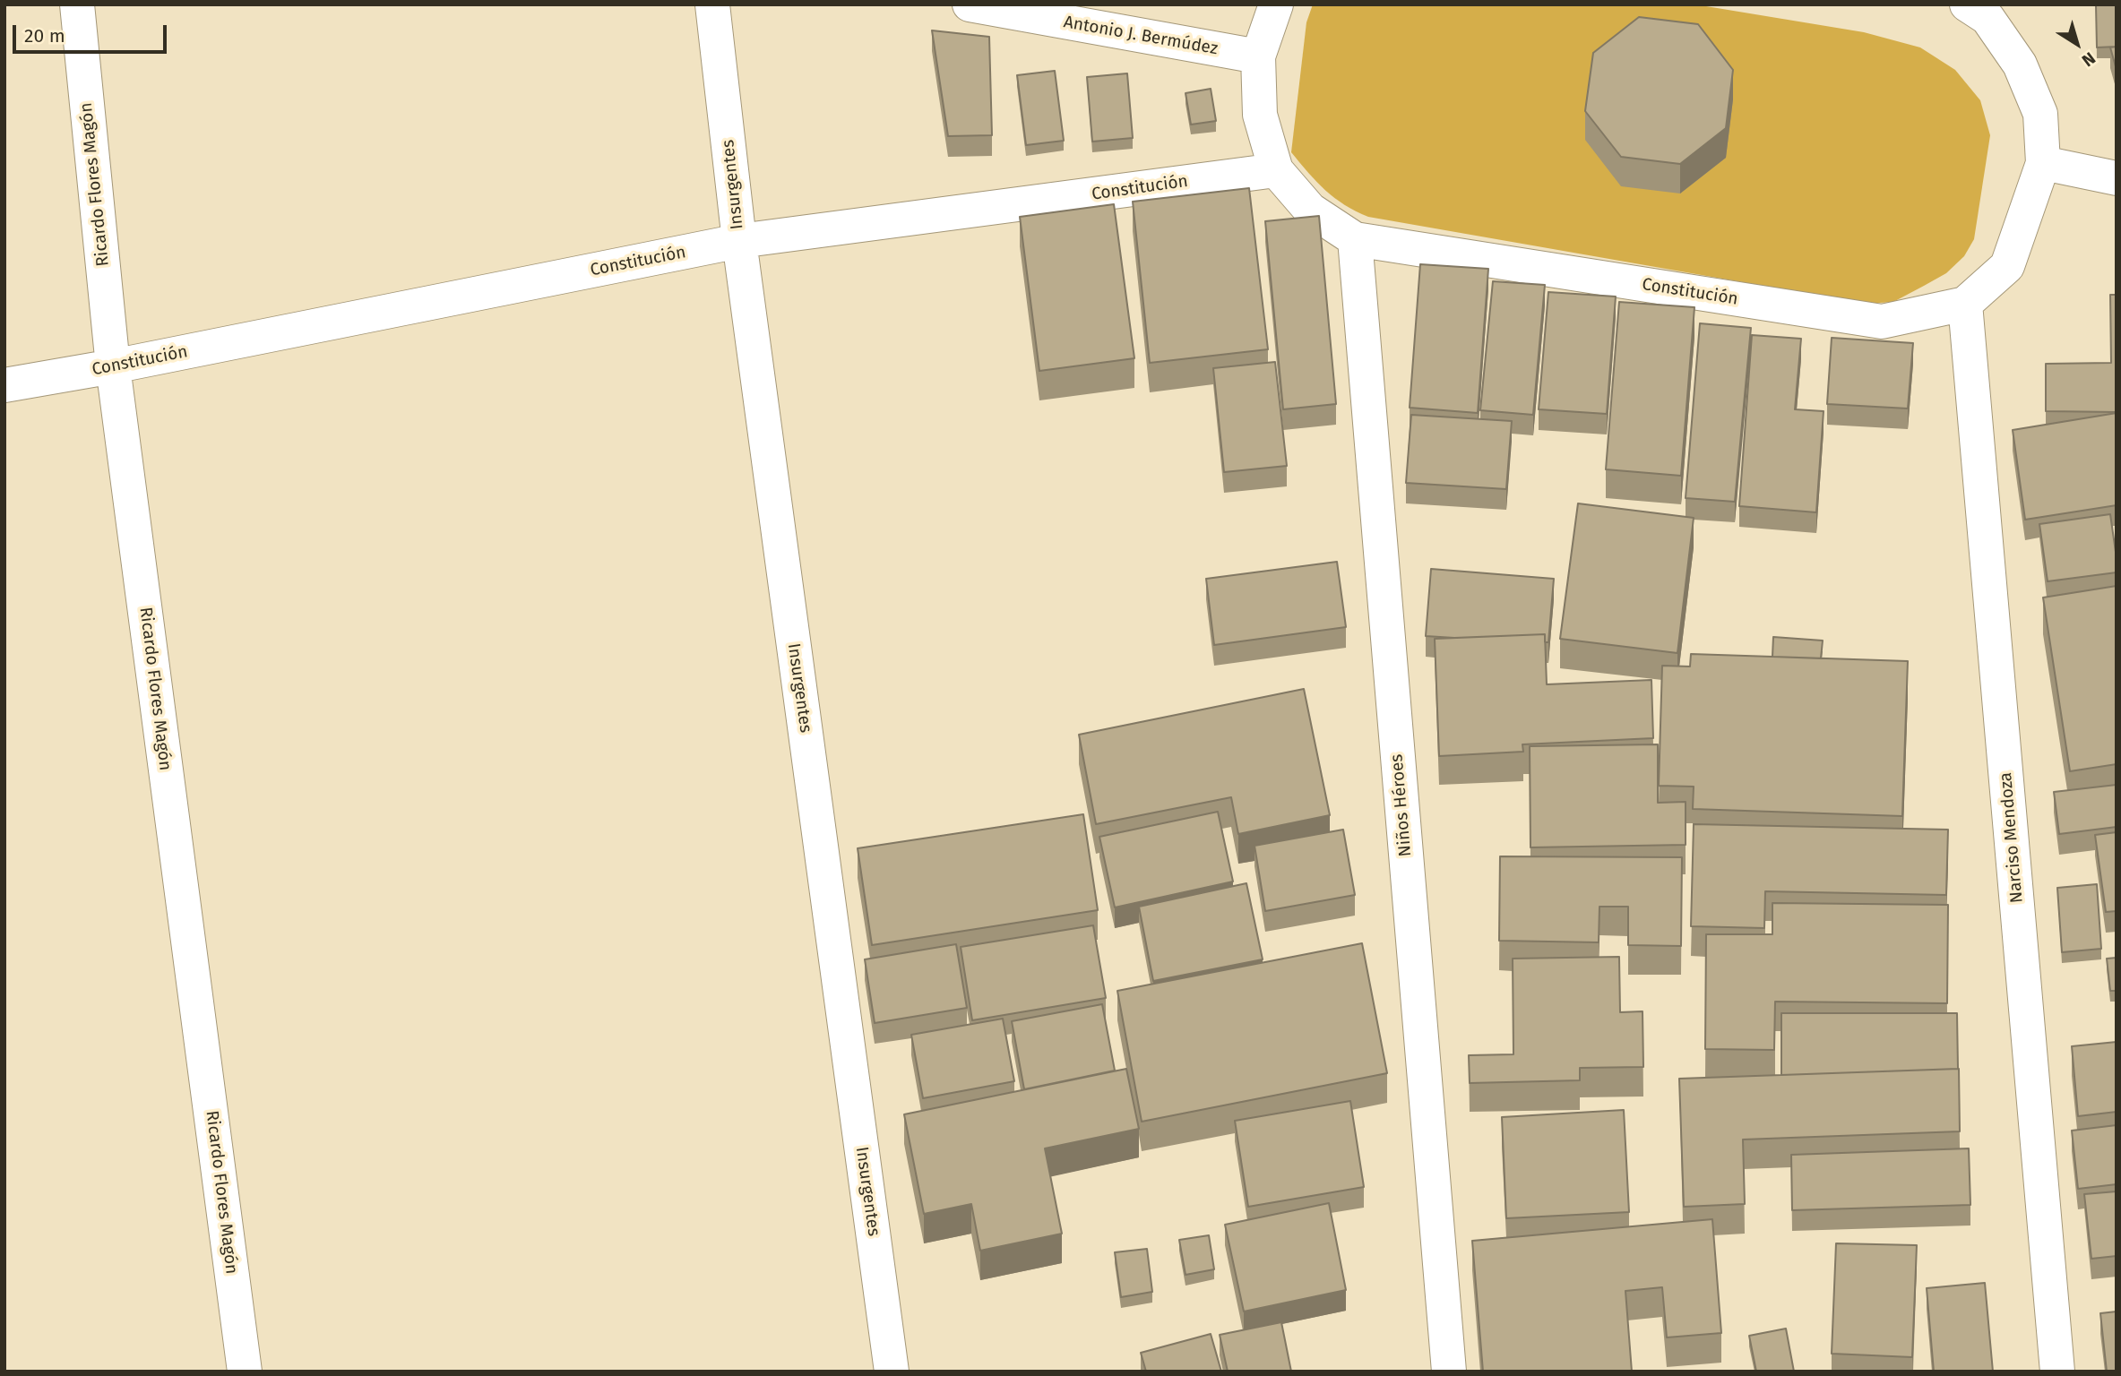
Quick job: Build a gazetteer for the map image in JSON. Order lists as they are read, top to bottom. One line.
{"streets":{"street":["Antonio J. Bermúdez","Ricardo Flores Magón","Insurgentes","Constitución","Niños Héroes","Narciso Mendoza"]},"crossings":[["Antonio J. Bermúdez","Constitución"],["Ricardo Flores Magón","Constitución"],["Insurgentes","Constitución"],["Constitución","Niños Héroes"],["Constitución","Narciso Mendoza"]],"scale_bar":"20 m","north":"bottom right"}
